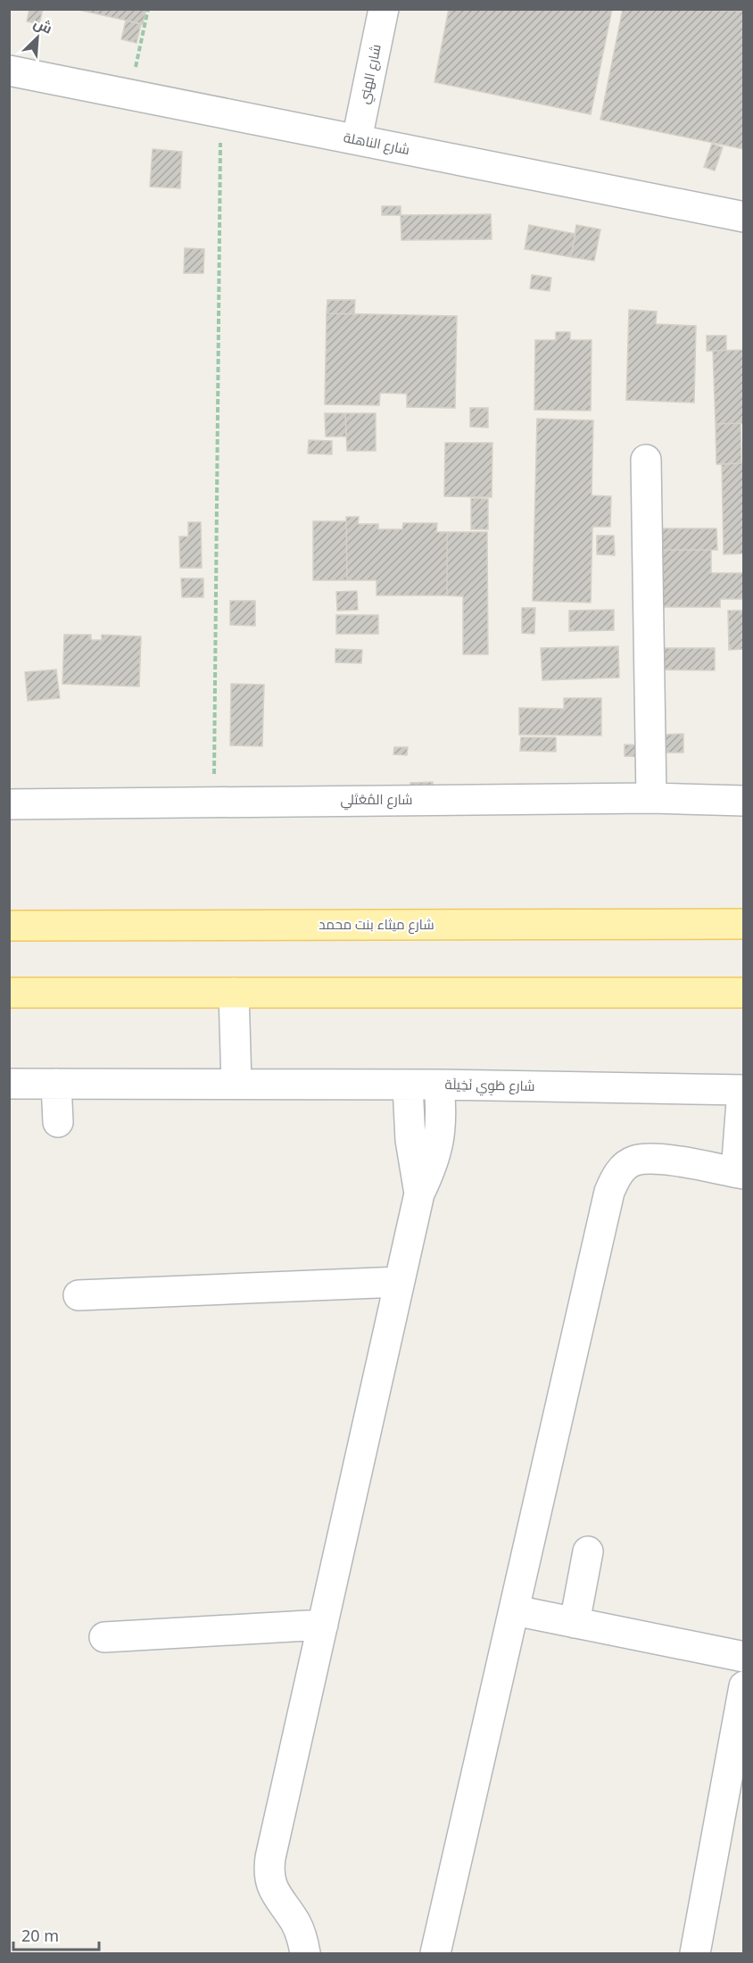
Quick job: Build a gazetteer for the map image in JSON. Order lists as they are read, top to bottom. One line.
{"streets":{"main road":["شارع ميثاء بنت محمد"],"street":["شارع الهني","شارع الناهلة","شارع المُعْتَلي","شارع طَوِي نَخِيلَة"]},"crossings":[["شارع الهني","شارع الناهلة"]],"scale_bar":"20 m","north":"top right"}
